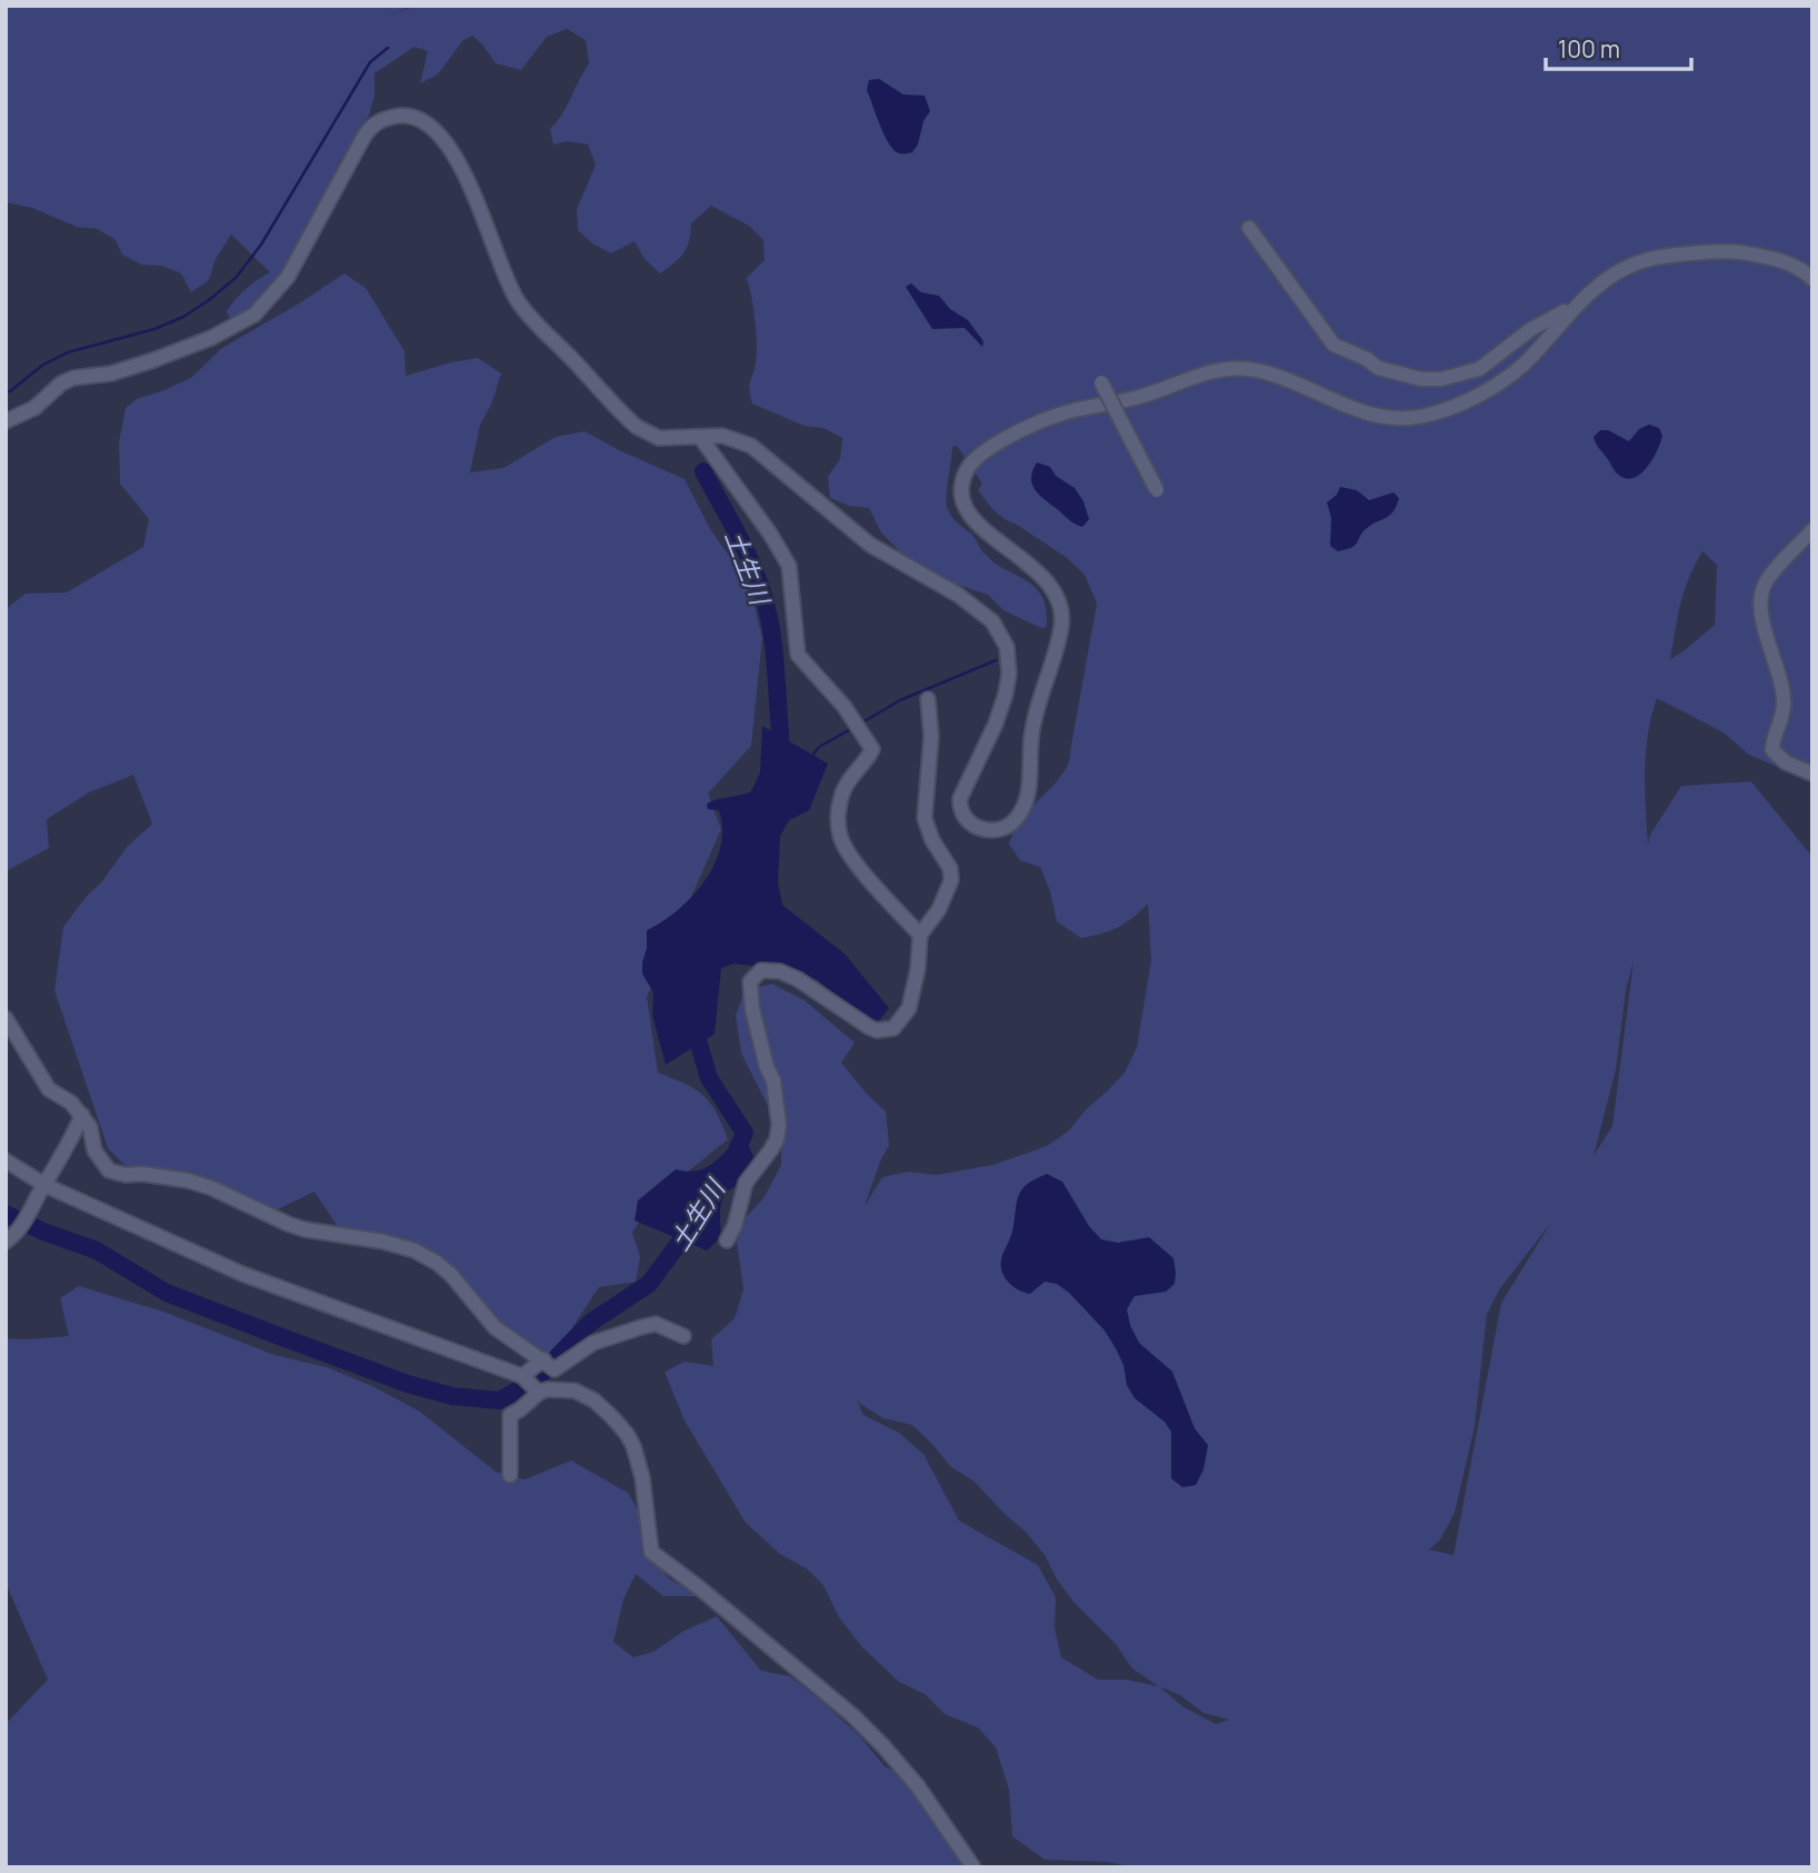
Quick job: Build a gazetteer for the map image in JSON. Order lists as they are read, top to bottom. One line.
{"water":["土生川"],"scale_bar":"100 m"}
